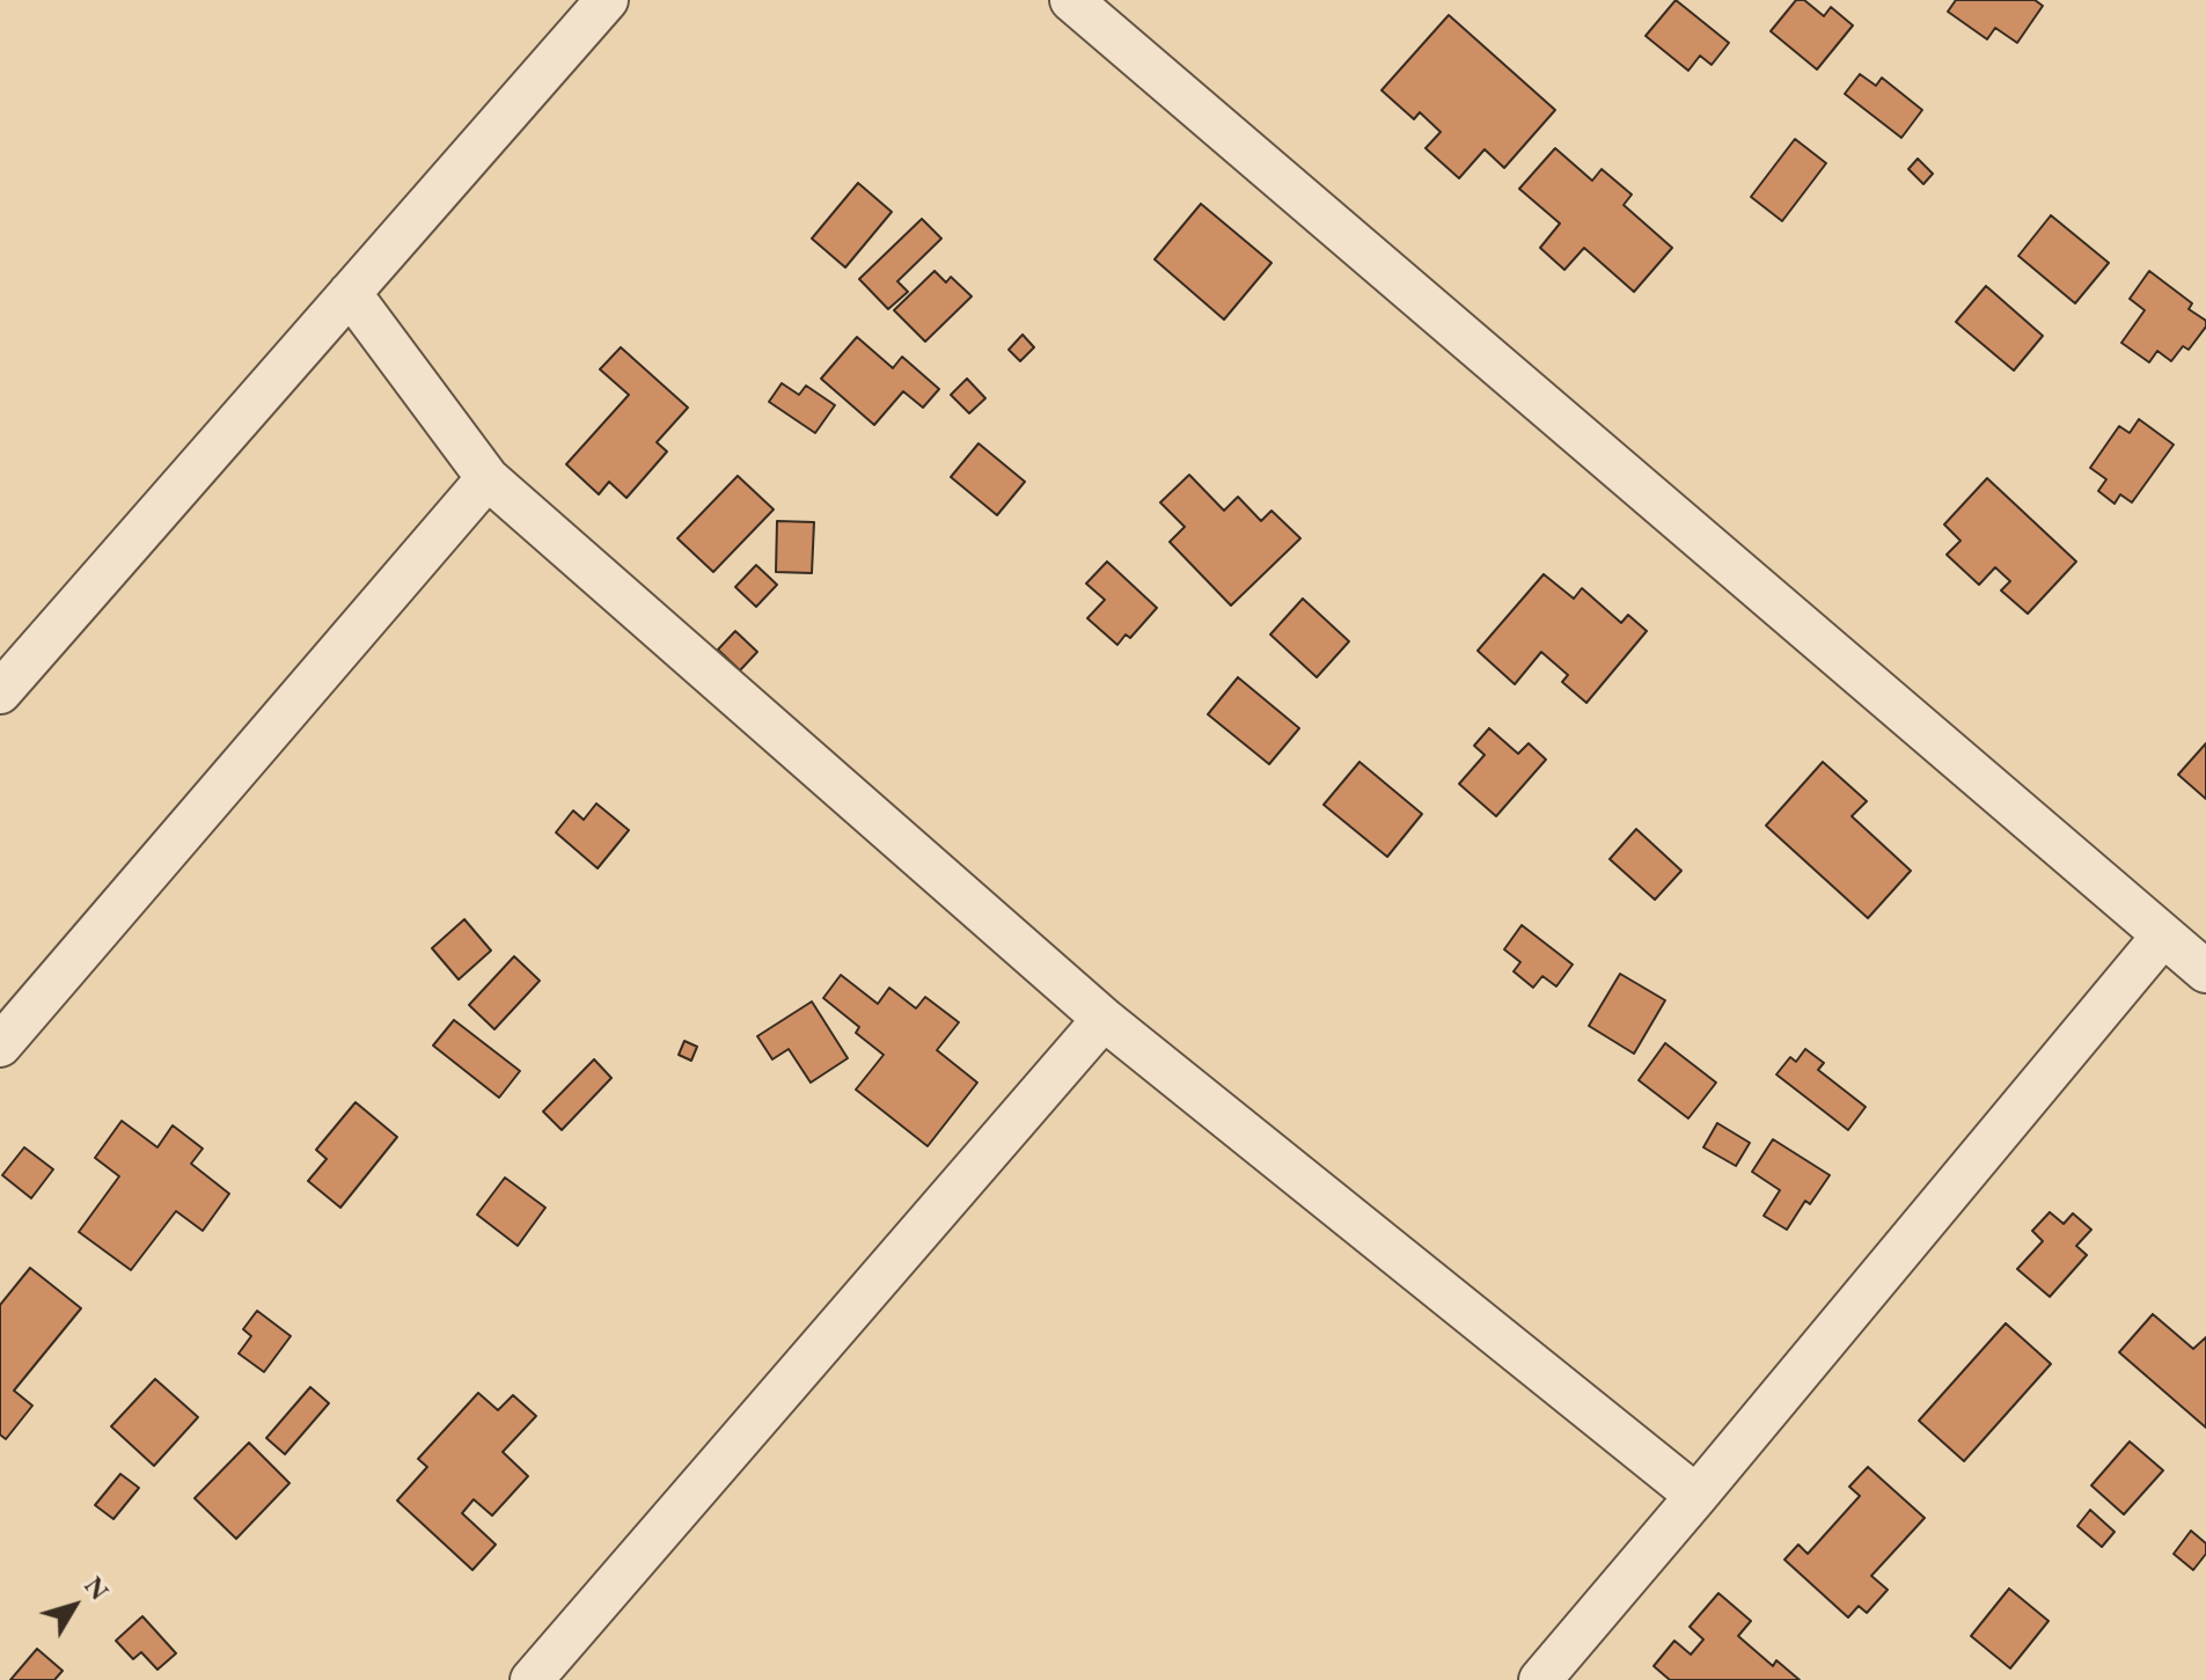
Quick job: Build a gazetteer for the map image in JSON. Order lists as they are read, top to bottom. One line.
{"north":"top right"}
